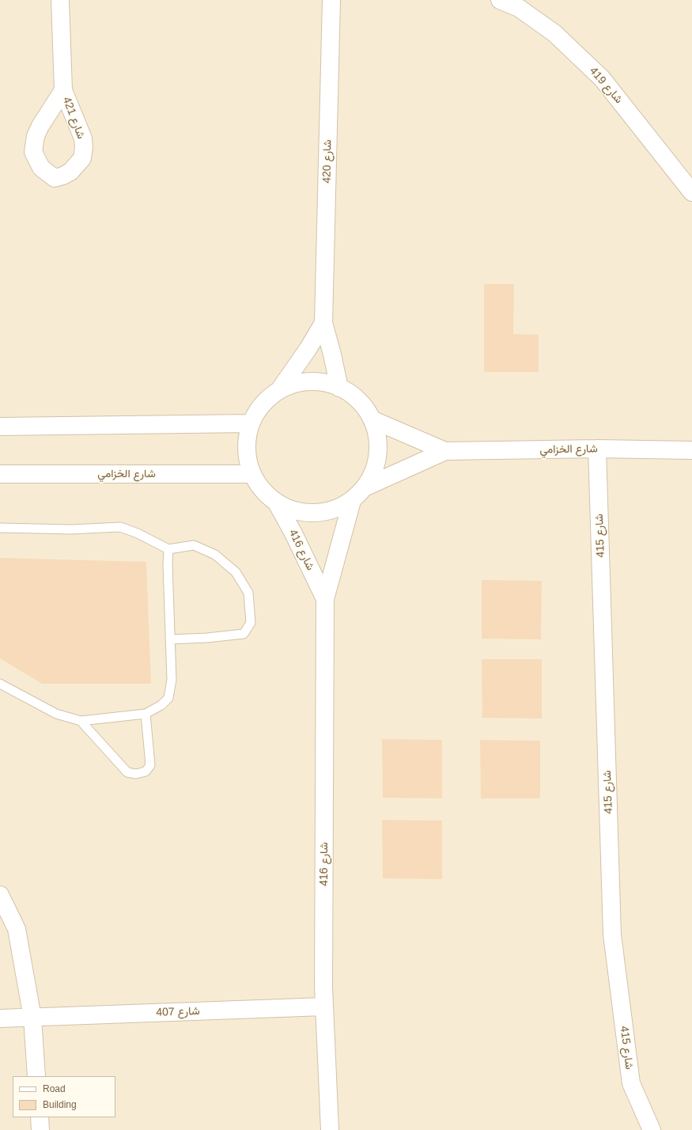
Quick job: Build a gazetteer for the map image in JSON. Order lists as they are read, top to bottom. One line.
{"streets":{"street":["شارع 419","شارع 421","شارع 420","شارع الخزامي","شارع 415","شارع 416","شارع 407"]},"crossings":[["شارع الخزامي","شارع 415"],["شارع 416","شارع 407"]],"legend":["Road","Building"]}
